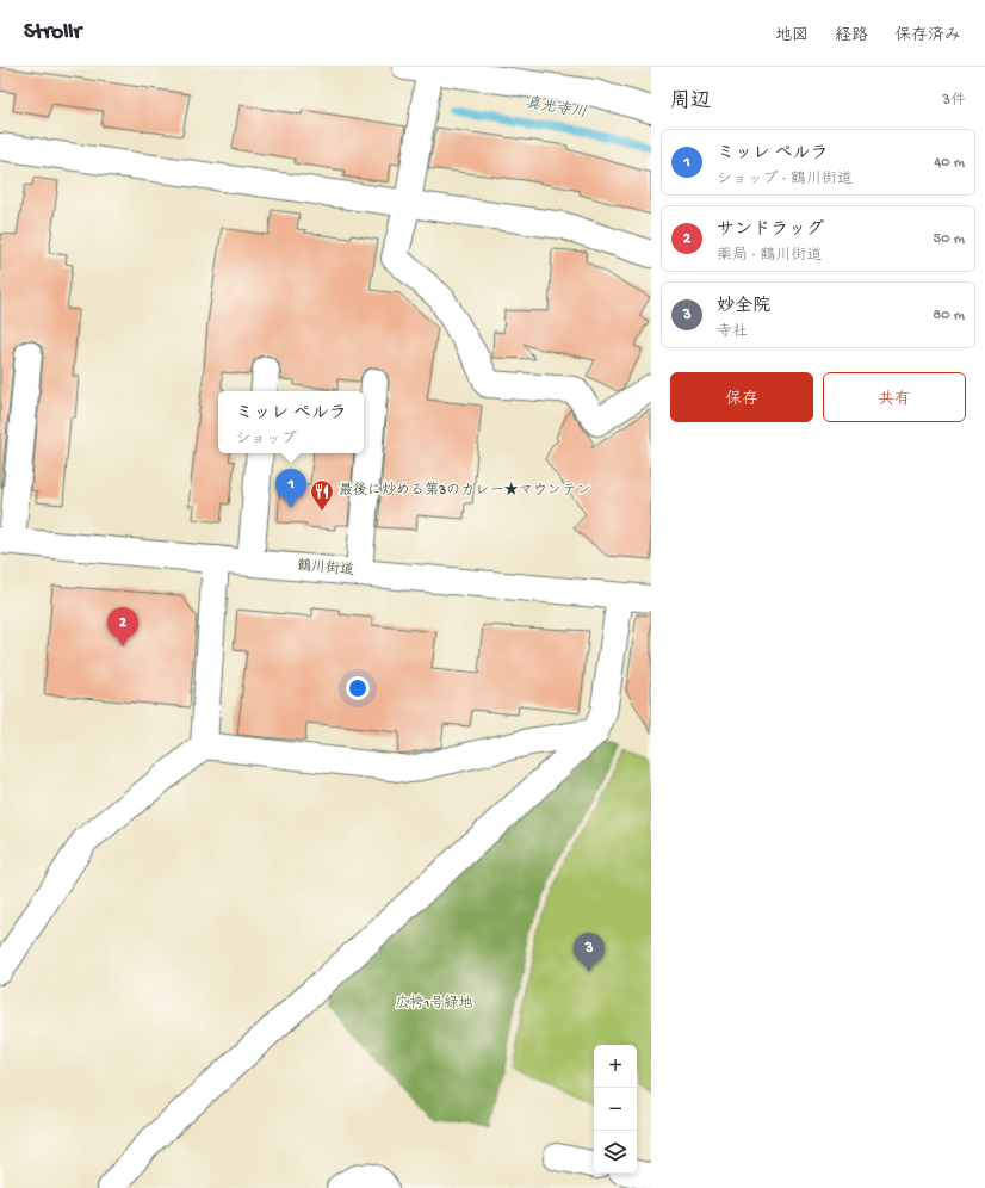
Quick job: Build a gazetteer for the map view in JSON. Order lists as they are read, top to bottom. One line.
{"streets":{"street":["鶴川街道"]},"water":["真光寺川"],"parks":["広袴1号緑地"],"places":{"restaurant":["最後に炒める第3のカレー★マウンテン"]},"page":{"header":"Strollr","nav":["地図","経路","保存済み"],"heading":["周辺","3件"],"list":[{"mark":"1","name":"ミッレ ぺルラ","note":"ショップ · 鶴川街道","value":"40 m"},{"mark":"2","name":"サンドラッグ","note":"薬局 · 鶴川街道","value":"50 m"},{"mark":"3","name":"妙全院","note":"寺社","value":"80 m"}],"buttons":["保存","共有"],"popup":["ミッレ ぺルラ","ショップ"],"pins":["1","2","3"],"map_buttons":["+","−"]}}
